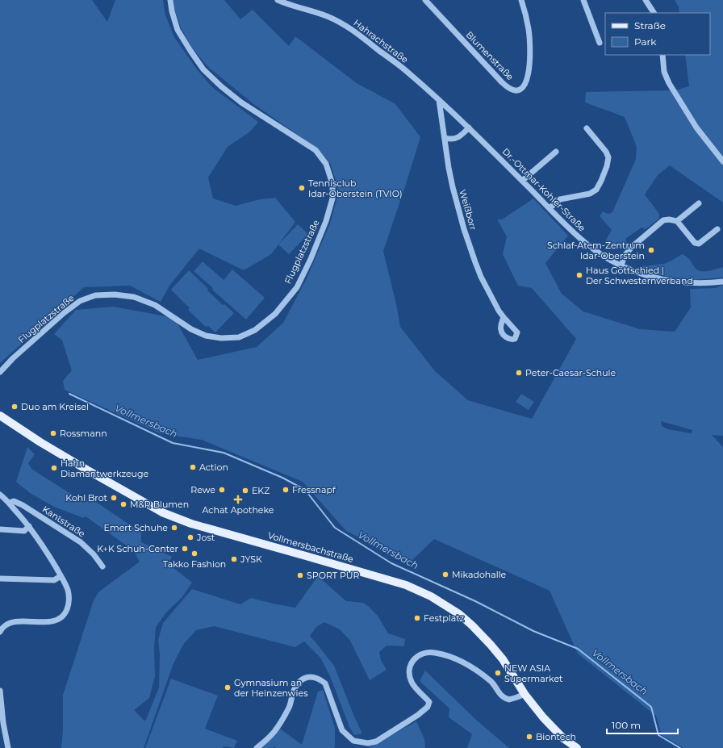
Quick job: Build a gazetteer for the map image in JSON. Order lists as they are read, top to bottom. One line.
{"streets":{"main road":["Vollmersbachstraße"],"street":["Hahrachstraße","Blumenstraße","Dr.-Ottmar-Kohler-Straße","Weißborr","Flugplatzstraße","Kantstraße"]},"crossings":[["Hahrachstraße","Dr.-Ottmar-Kohler-Straße"],["Hahrachstraße","Weißborr"]],"water":["Vollmersbach"],"places":{"other":["Tennisclub Idar-Oberstein (TVIO)","Schlaf-Atem-Zentrum Idar-Oberstein","Haus Göttschied | Der Schwesternverband","Peter-Caesar-Schule","Duo am Kreisel","Rossmann","Action","Hahn Diamantwerkzeuge","Rewe","Fressnapf","EKZ","Kohl Brot","M&R Blumen","Emert Schuhe","Jost","K+K Schuh-Center","Takko Fashion","JYSK","Mikadohalle","SPORT PUR","Festplatz","NEW ASIA Supermarket","Gymnasium an der Heinzenwies","Biontech"],"health":["Achat Apotheke"]},"legend":["Straße","Park"],"scale_bar":"100 m"}
